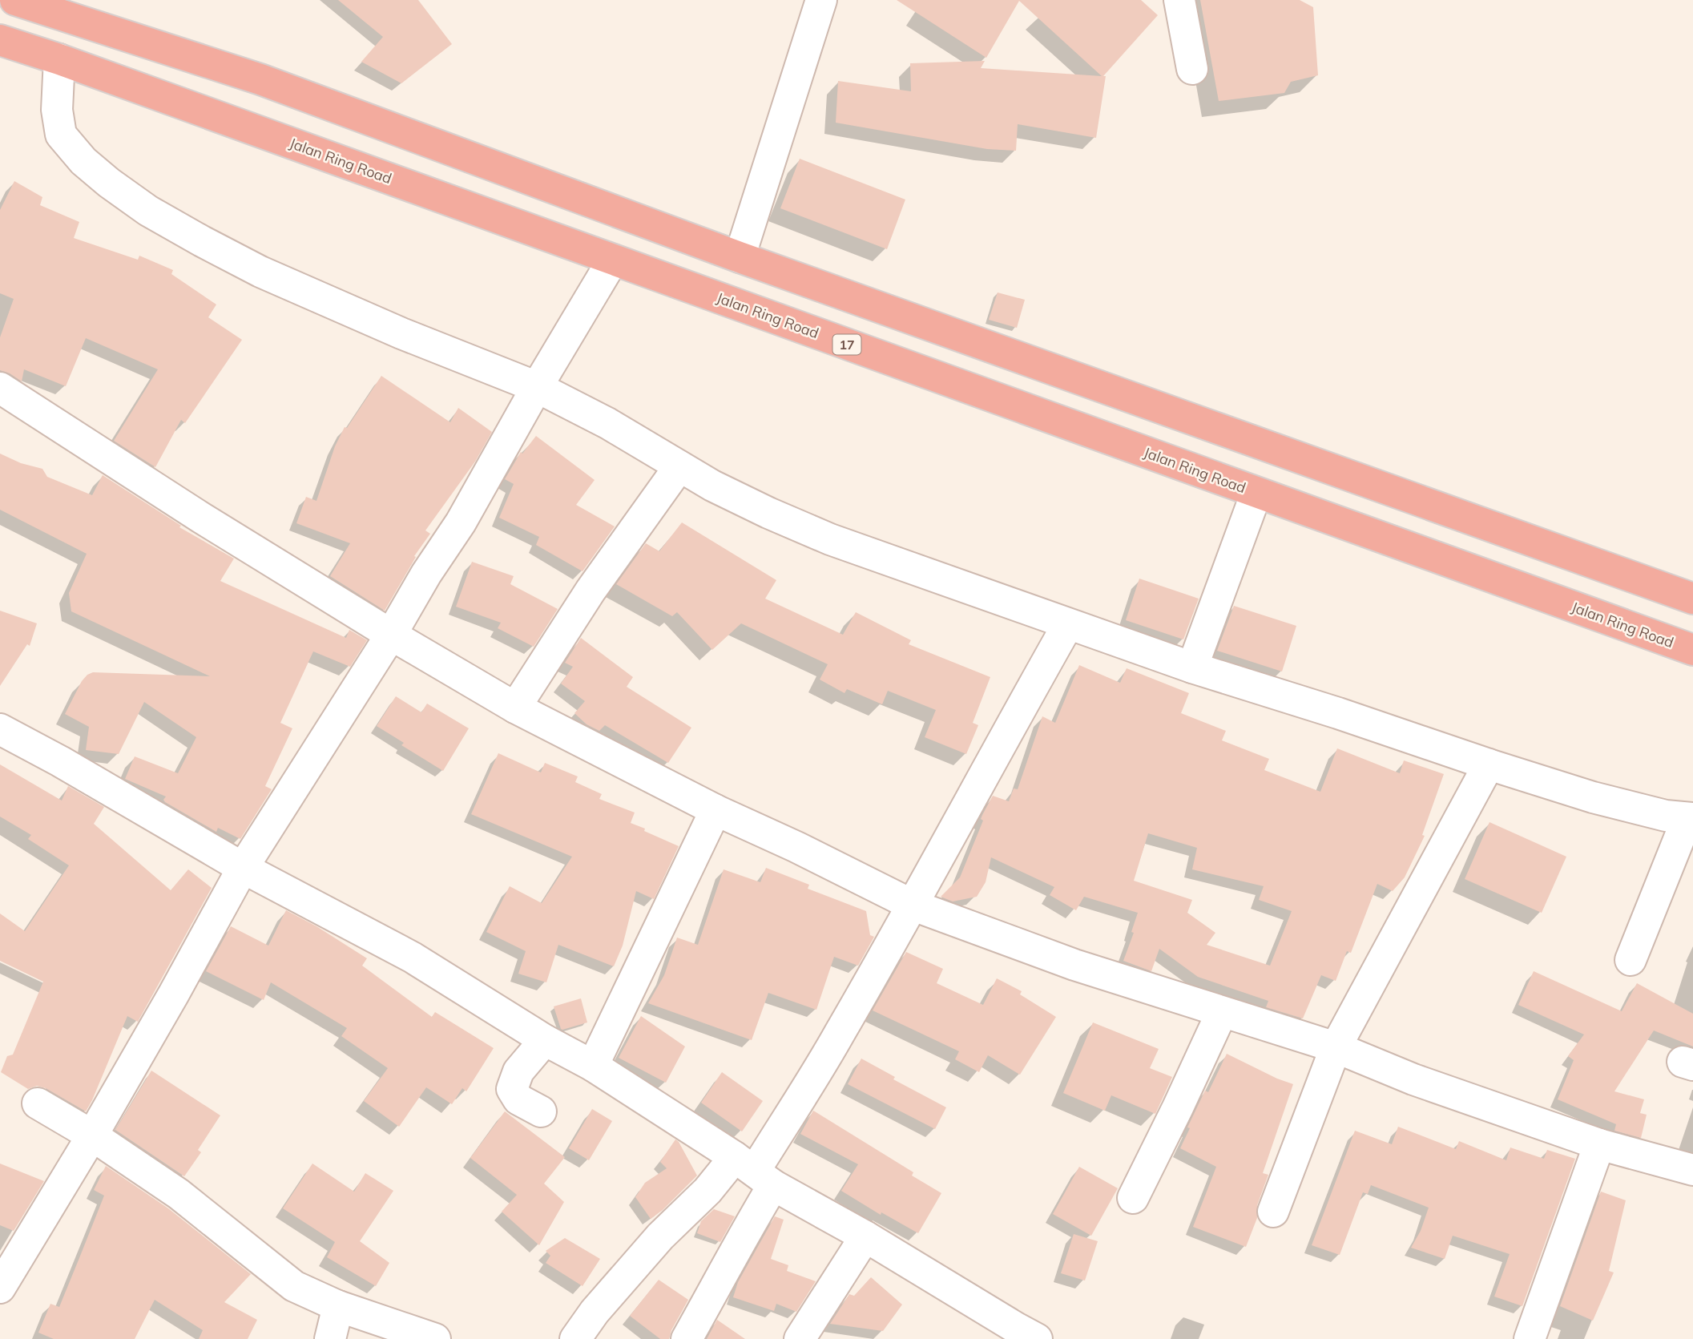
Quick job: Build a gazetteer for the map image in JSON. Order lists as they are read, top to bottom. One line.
{"streets":{"highway":["Jalan Ring Road","17"]}}
